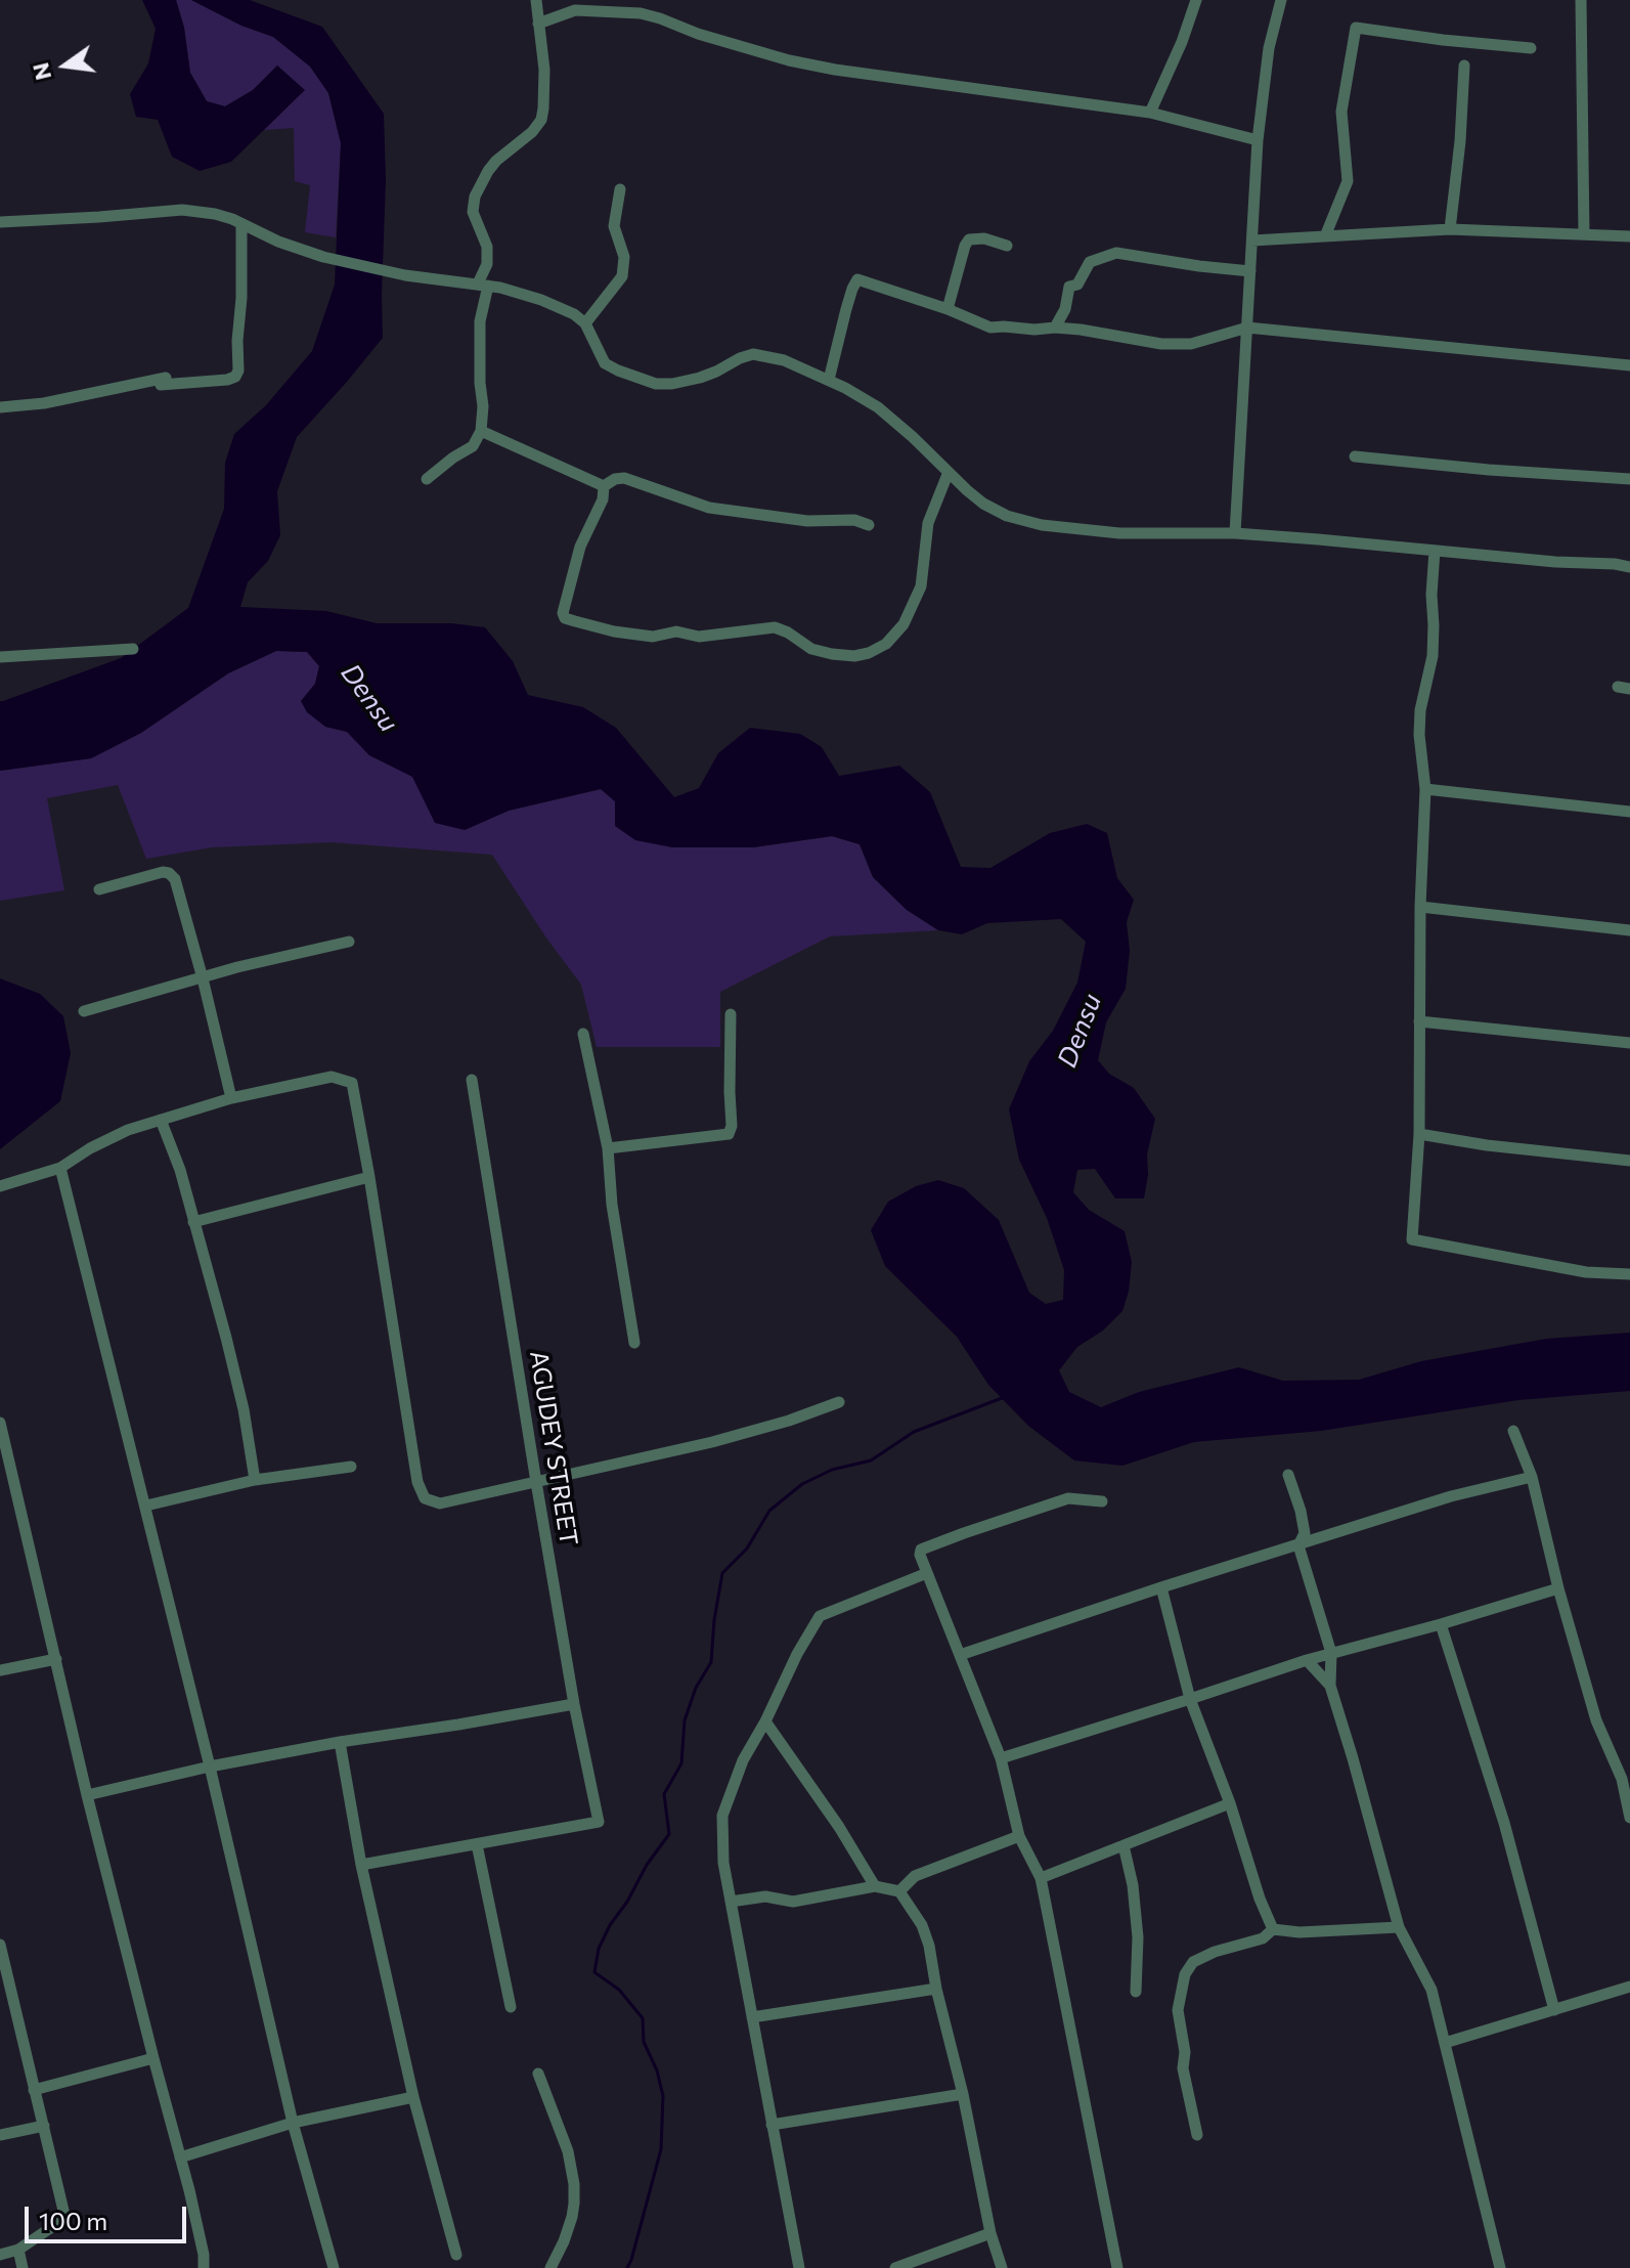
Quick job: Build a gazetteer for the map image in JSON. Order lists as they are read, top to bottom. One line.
{"streets":{"street":["AGUDEY STREET"]},"water":["Densu"],"scale_bar":"100 m","north":"left"}
